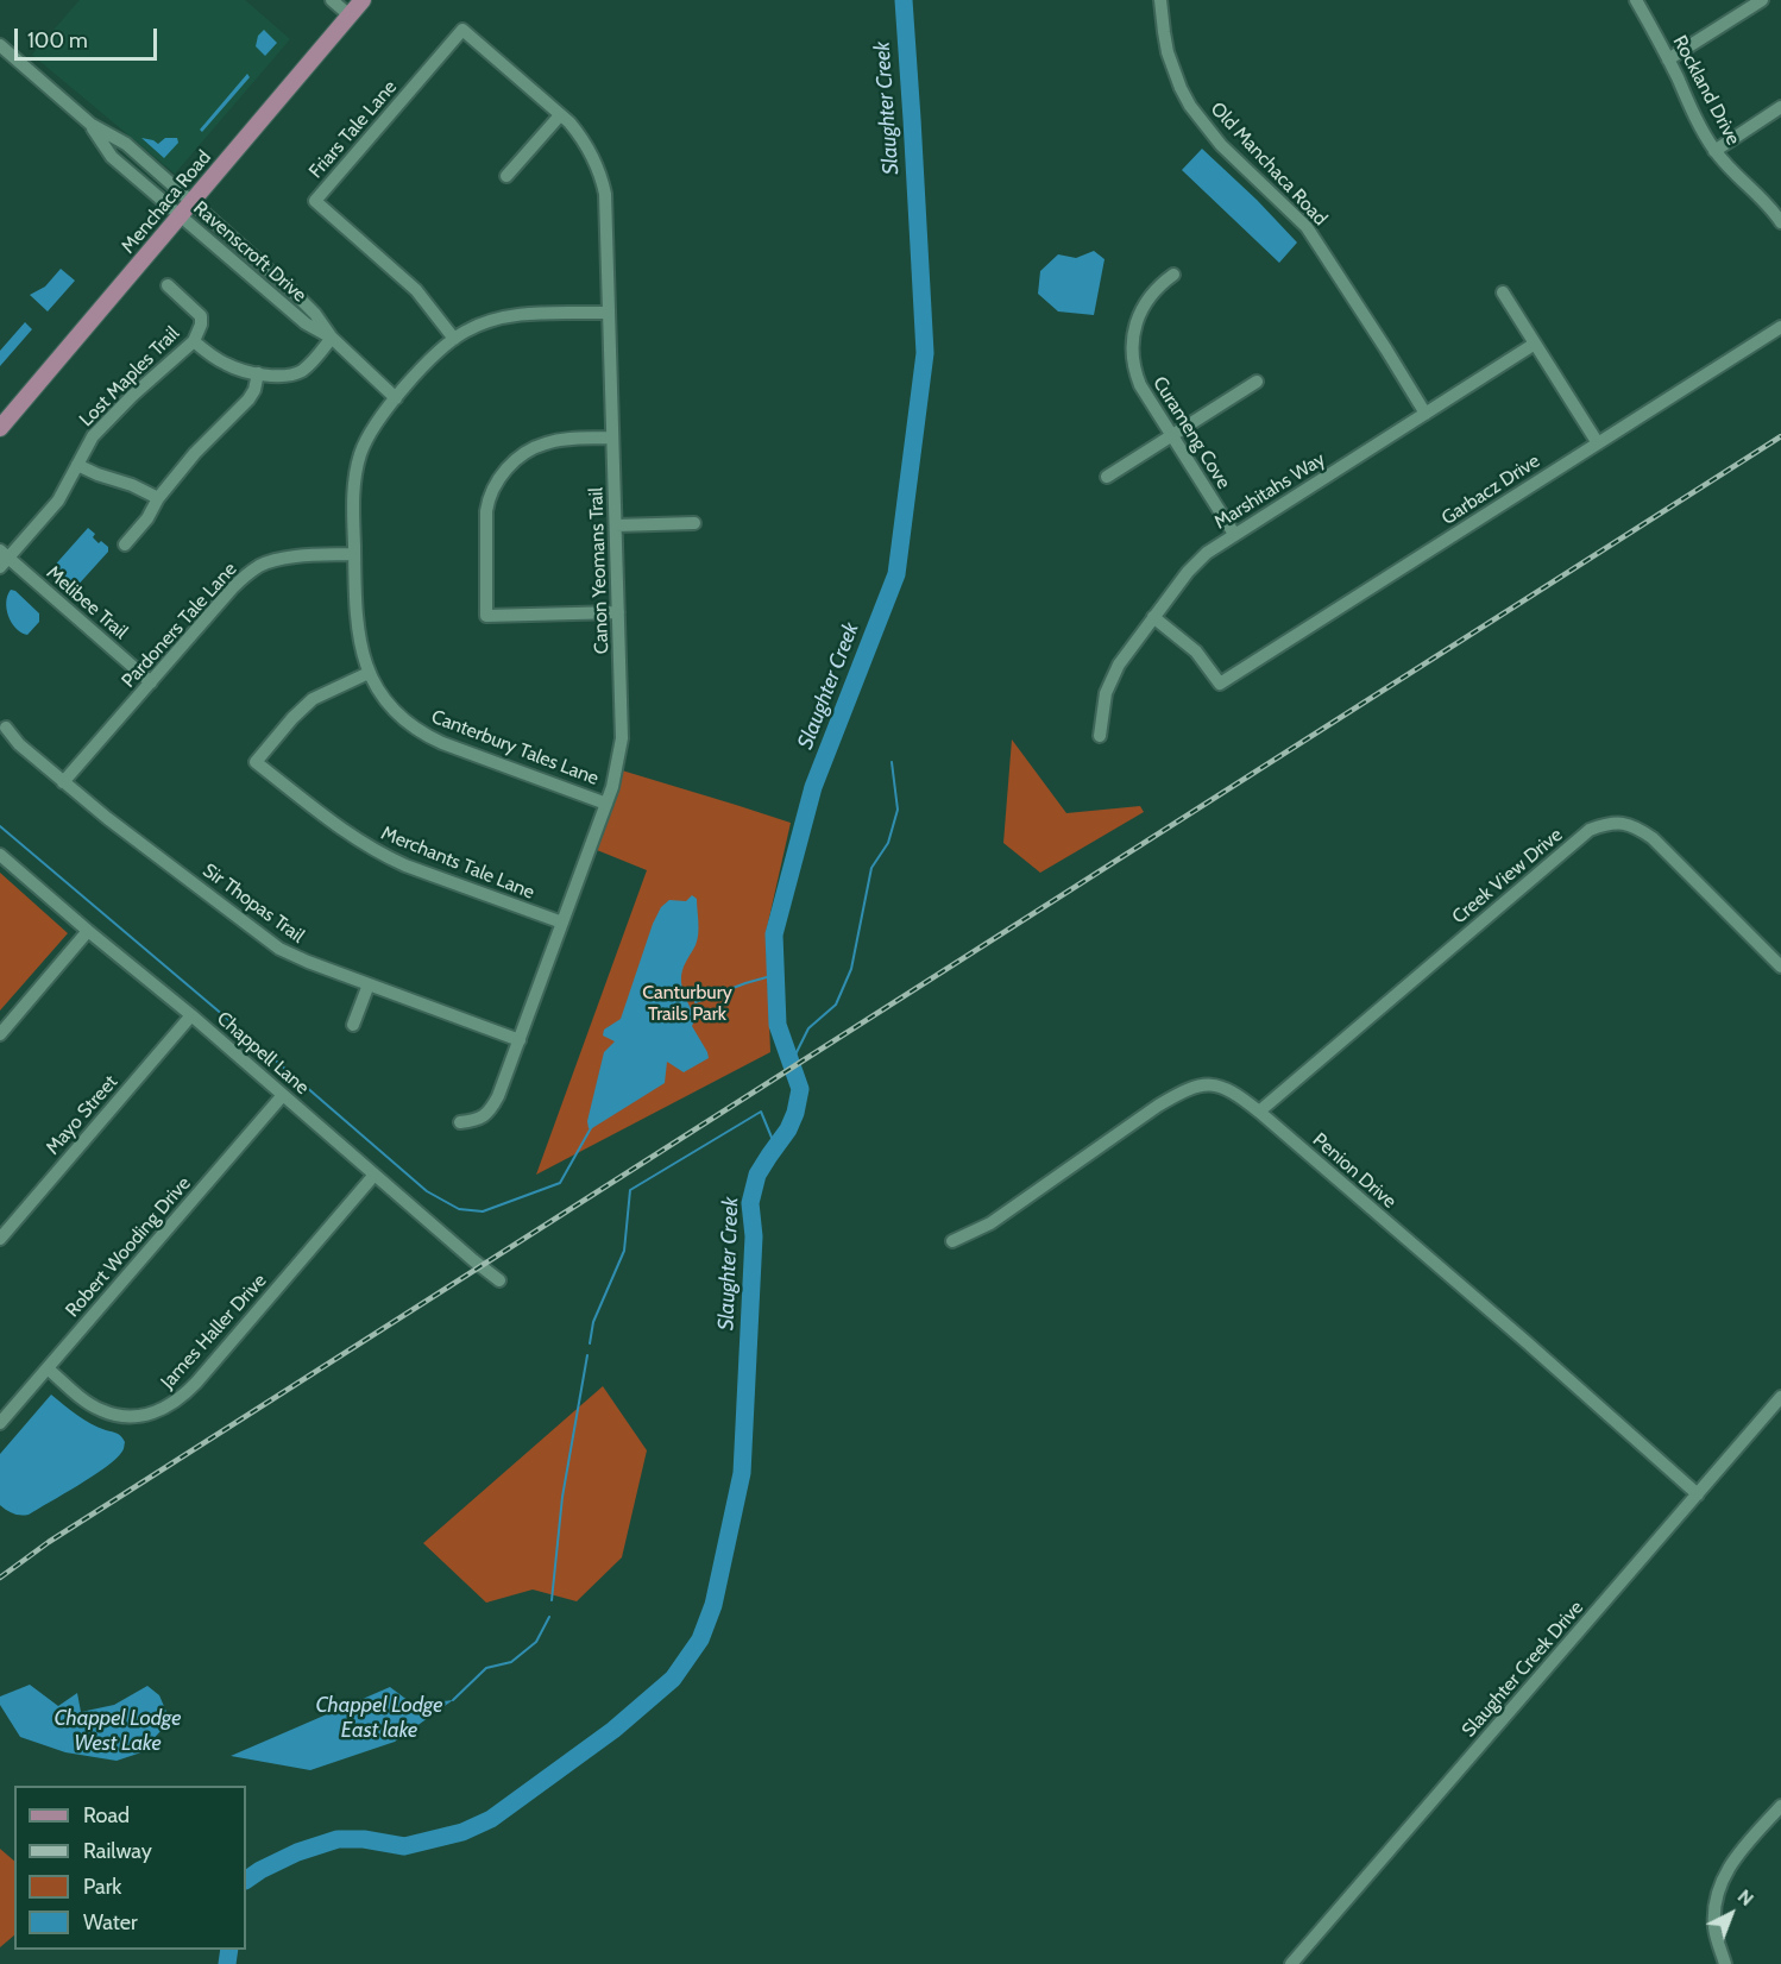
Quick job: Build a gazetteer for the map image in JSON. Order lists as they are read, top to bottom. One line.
{"streets":{"main road":["Menchaca Road"],"street":["Rockland Drive","Friars Tale Lane","Old Manchaca Road","Ravenscroft Drive","Lost Maples Trail","Curameng Cove","Garbacz Drive","Marshitahs Way","Canon Yeomans Trail","Melibee Trail","Pardoners Tale Lane","Canterbury Tales Lane","Merchants Tale Lane","Creek View Drive","Sir Thopas Trail","Chappell Lane","Mayo Street","Penion Drive","Robert Wooding Drive","James Haller Drive","Slaughter Creek Drive"]},"crossings":[["Friars Tale Lane","Canon Yeomans Trail"],["Friars Tale Lane","Canterbury Tales Lane"],["Old Manchaca Road","Marshitahs Way"],["Menchaca Road","Ravenscroft Drive"],["Ravenscroft Drive","Canterbury Tales Lane"],["Lost Maples Trail","Melibee Trail"],["Curameng Cove","Marshitahs Way"],["Garbacz Drive","Marshitahs Way"],["Canon Yeomans Trail","Canterbury Tales Lane"],["Canon Yeomans Trail","Merchants Tale Lane"],["Canon Yeomans Trail","Sir Thopas Trail"],["Melibee Trail","Pardoners Tale Lane"],["Pardoners Tale Lane","Canterbury Tales Lane"],["Pardoners Tale Lane","Sir Thopas Trail"],["Canterbury Tales Lane","Merchants Tale Lane"],["Creek View Drive","Penion Drive"],["Chappell Lane","Mayo Street"],["Chappell Lane","Robert Wooding Drive"],["Chappell Lane","James Haller Drive"],["Penion Drive","Slaughter Creek Drive"],["Robert Wooding Drive","James Haller Drive"]],"water":["Slaughter Creek","Chappel Lodge East lake","Chappel Lodge West Lake"],"parks":["Canturbury Trails Park"],"legend":["Road","Railway","Park","Water"],"scale_bar":"100 m","north":"top right"}
